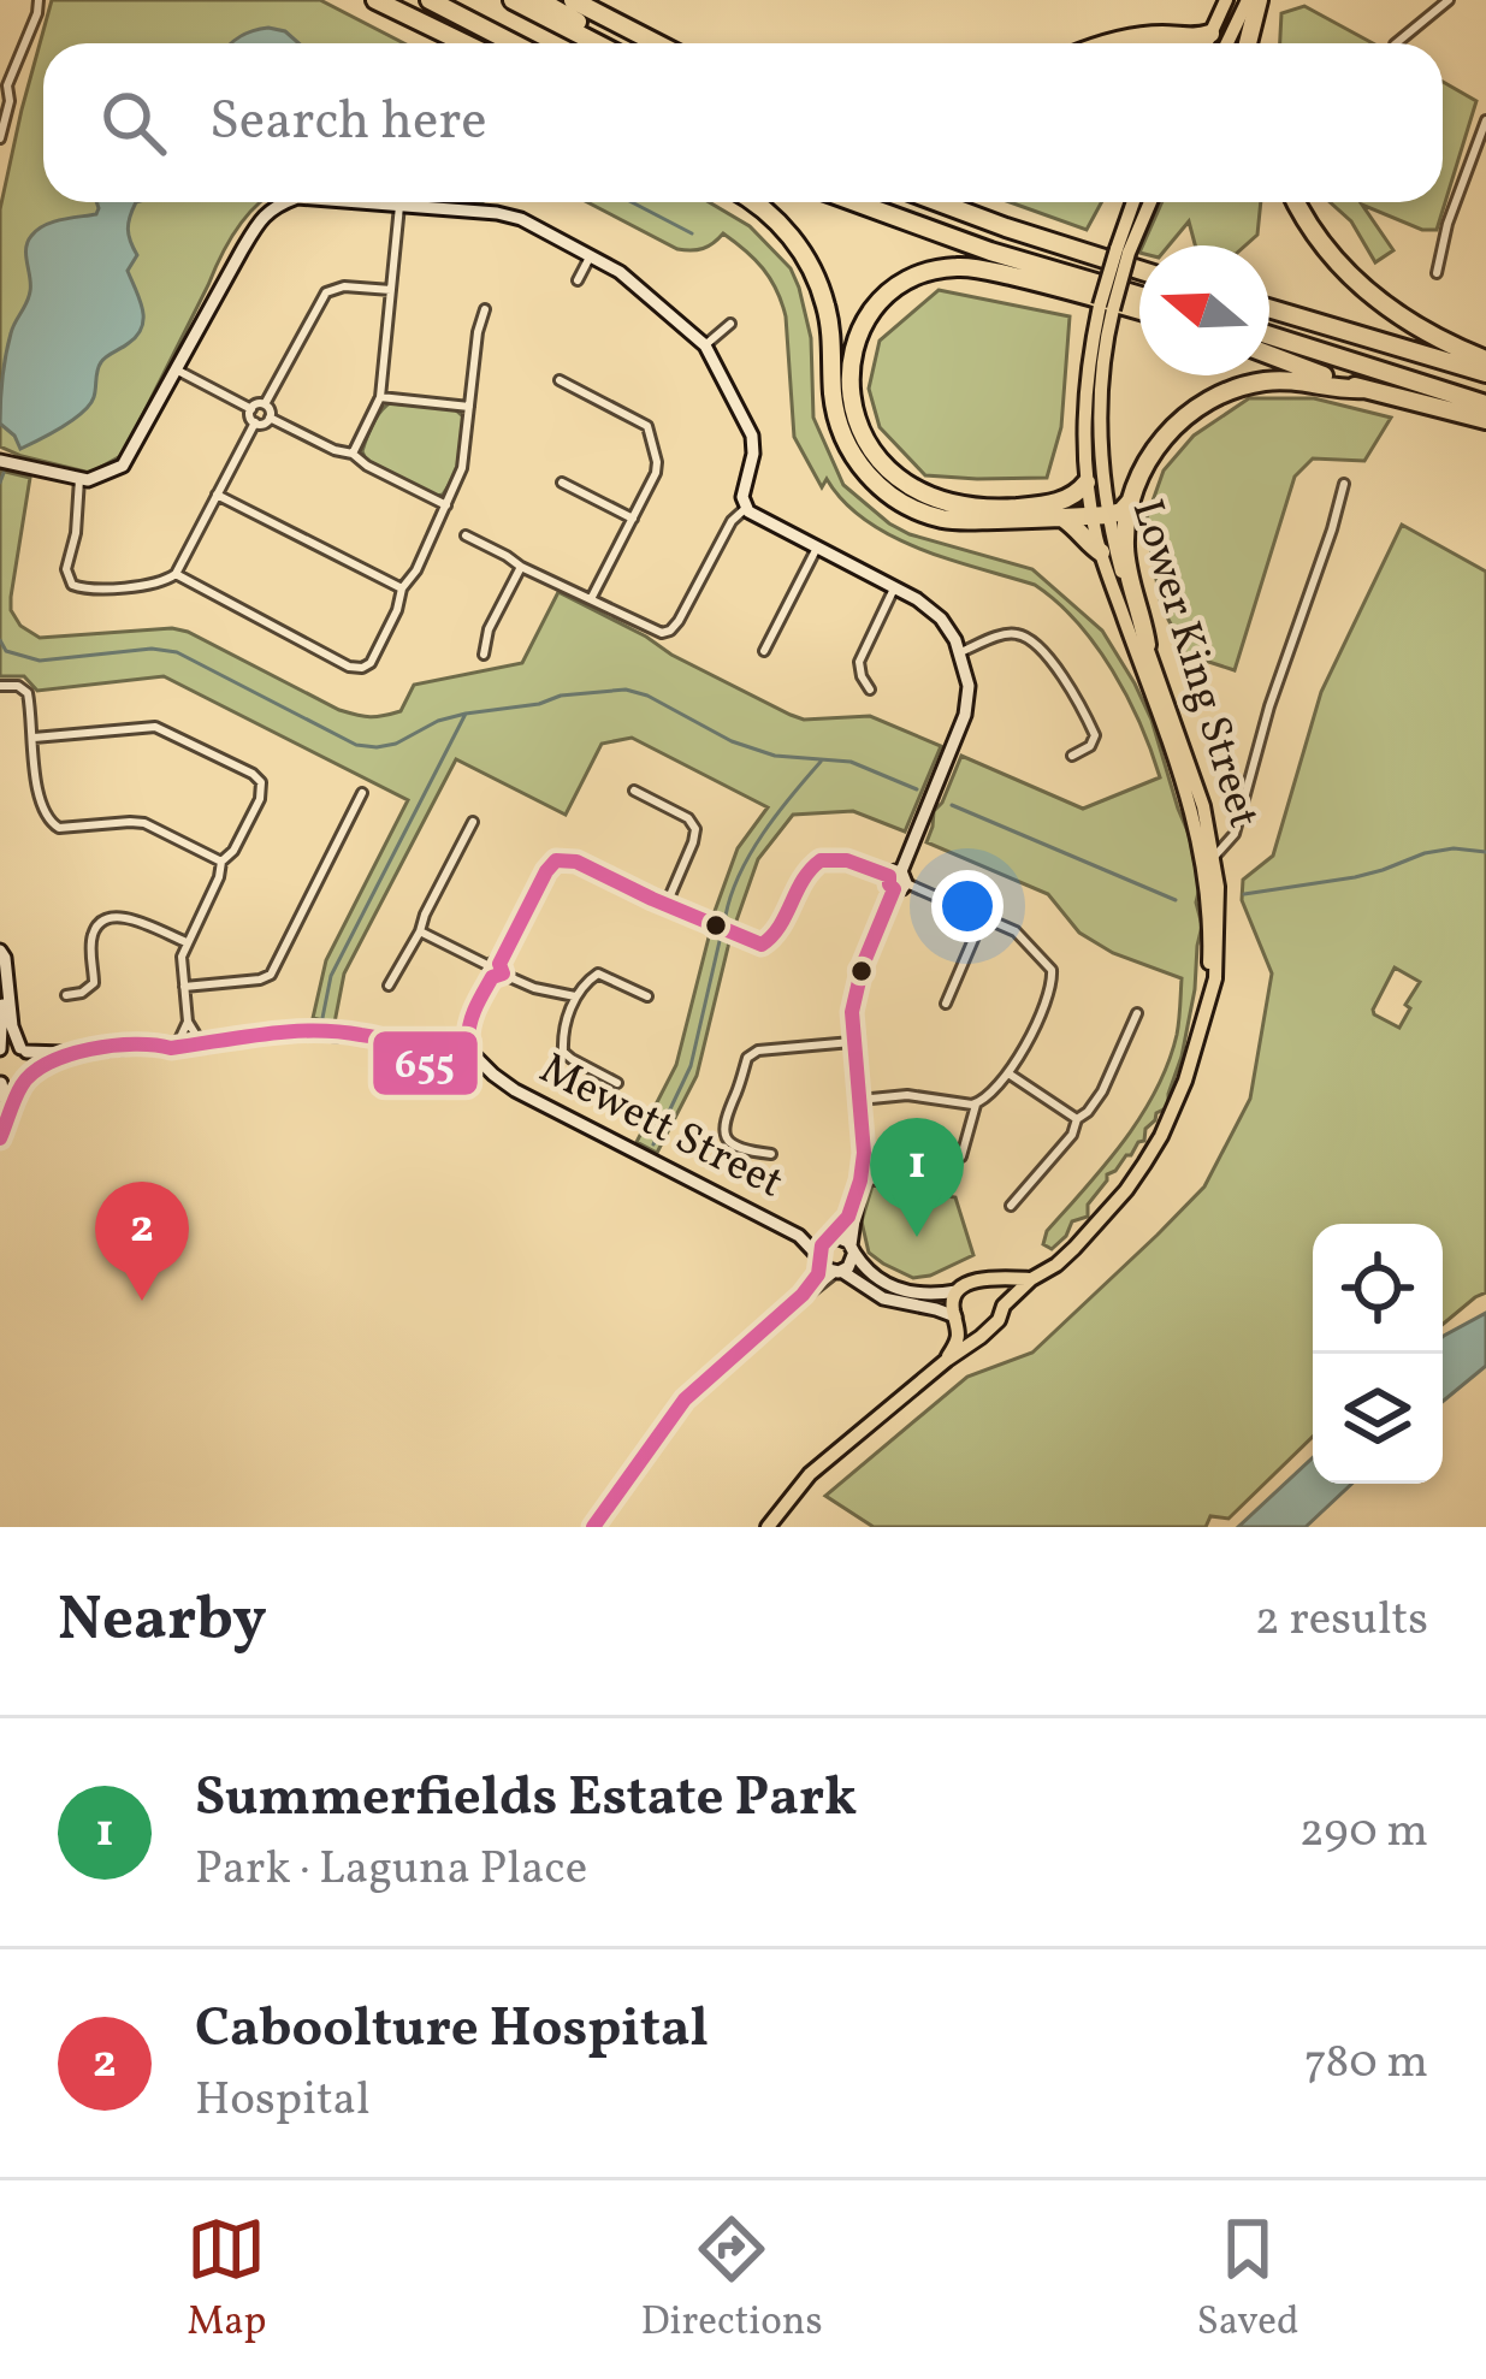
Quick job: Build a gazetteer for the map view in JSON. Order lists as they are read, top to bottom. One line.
{"streets":{"main road":["Lower King Street"],"street":["Mewett Street"]},"lines":["transit line 655"],"north":"left","page":{"search":"Search here","pins":["1","2"],"heading":["Nearby","2 results"],"list":[{"mark":"1","name":"Summerfields Estate Park","note":"Park · Laguna Place","value":"290 m"},{"mark":"2","name":"Caboolture Hospital","note":"Hospital","value":"780 m"}],"nav":["Map","Directions","Saved"]}}
